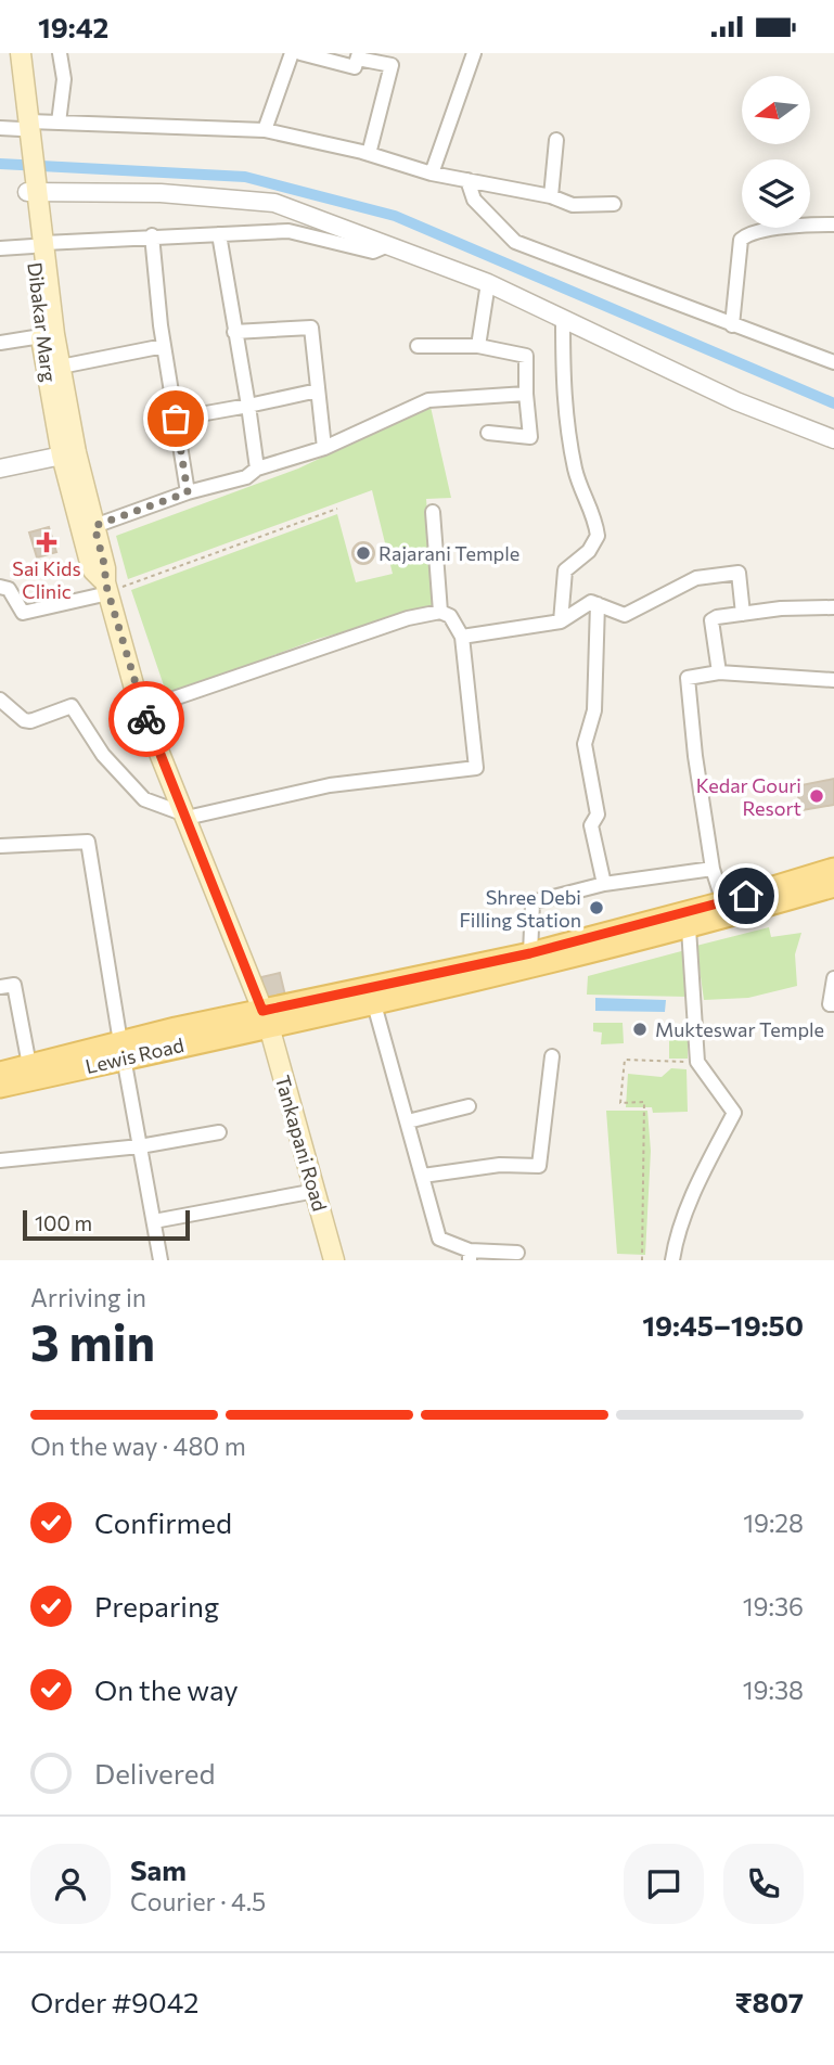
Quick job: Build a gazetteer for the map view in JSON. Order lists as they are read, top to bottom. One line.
{"streets":{"main road":["Dibakar Marg","Lewis Road","Tankapani Road"]},"crossings":[["Dibakar Marg","Lewis Road"],["Dibakar Marg","Tankapani Road"],["Lewis Road","Tankapani Road"]],"places":{"health":["Sai Kids Clinic"],"other":["Rajarani Temple","Kedar Gouri Resort","Shree Debi Filling Station","Mukteswar Temple"]},"scale_bar":"100 m","north":"left","page":{"status":"19:42","scale":"100 m","heading":["3 min","Arriving in","19:45–19:50"],"panel":["Sam","Courier · 4.5","Order #9042","₹807"],"bar":"On the way · 480 m","list":[["Confirmed","19:28"],["Preparing","19:36"],["On the way","19:38"],"Delivered"]}}
